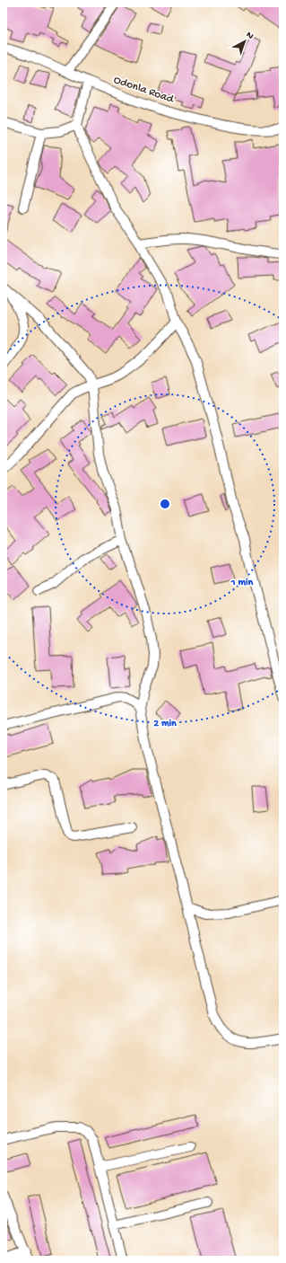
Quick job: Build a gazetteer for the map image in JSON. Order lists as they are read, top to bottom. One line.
{"streets":{"street":["Odonla Road"]},"north":"top right","rings":["1 min","2 min"]}
